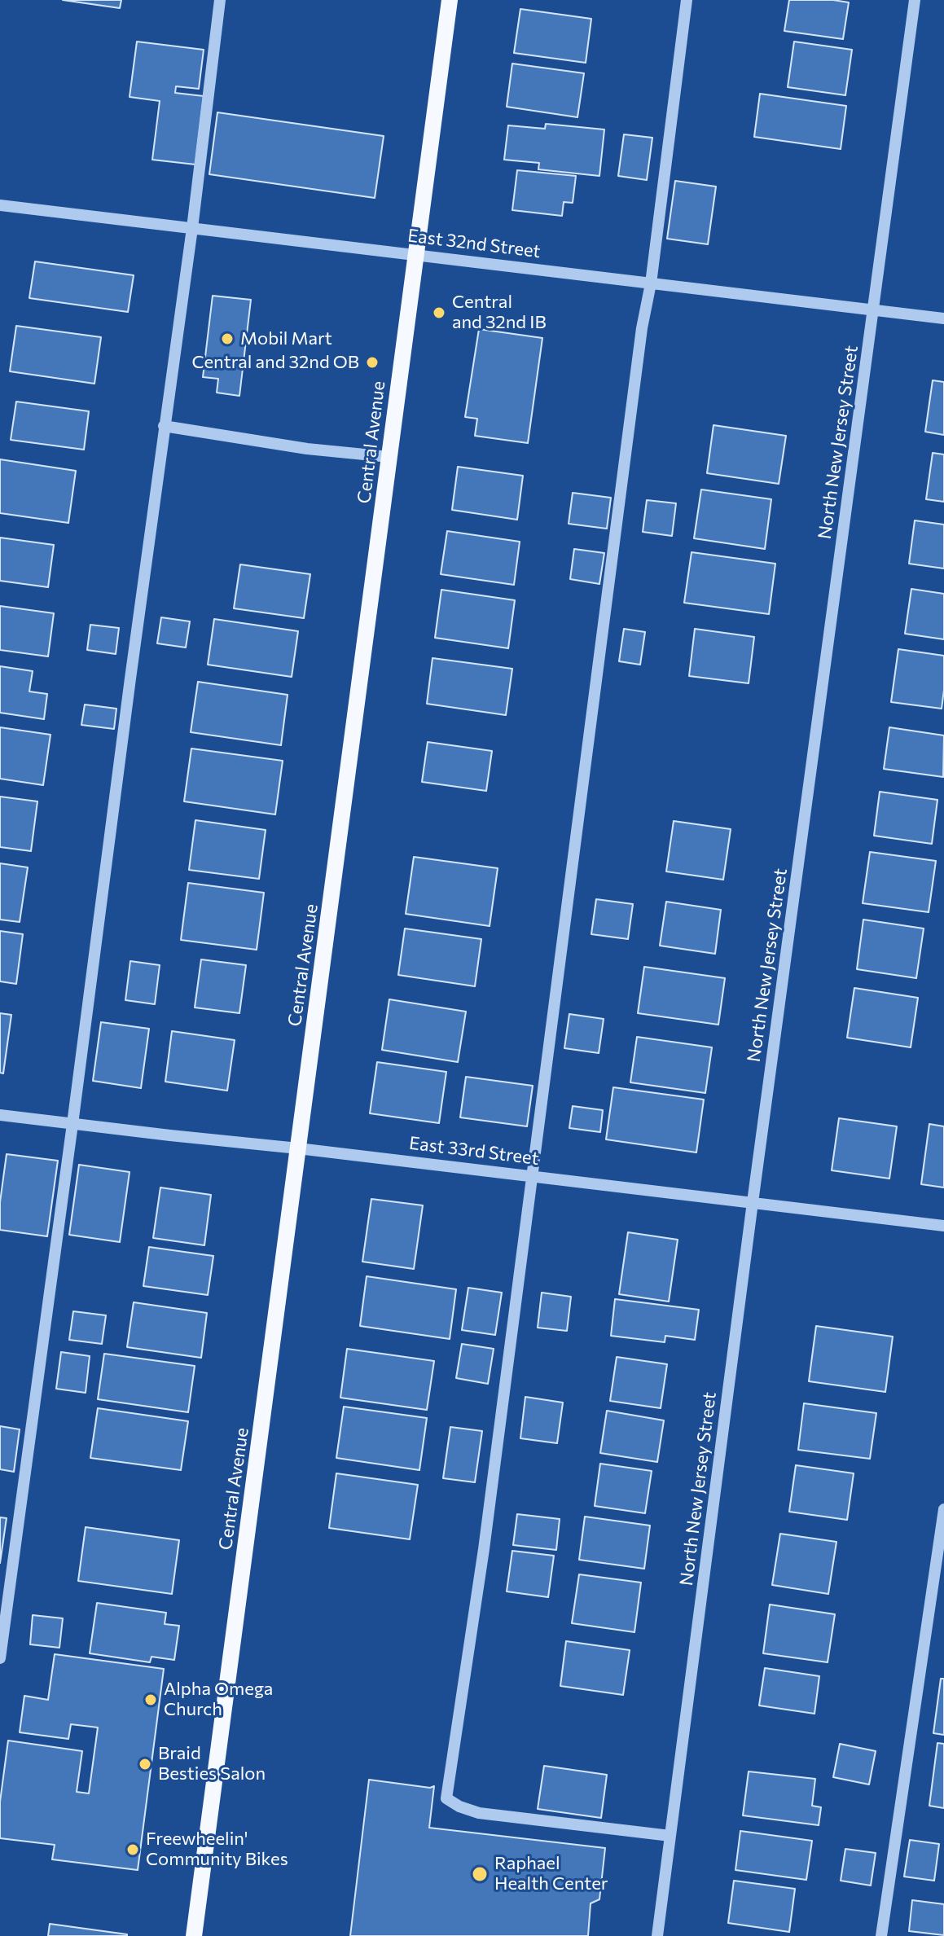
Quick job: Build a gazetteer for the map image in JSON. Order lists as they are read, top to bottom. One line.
{"streets":{"main road":["Central Avenue"],"street":["East 32nd Street","North New Jersey Street","East 33rd Street"]},"crossings":[["East 32nd Street","Central Avenue"],["East 32nd Street","North New Jersey Street"],["Central Avenue","East 33rd Street"],["North New Jersey Street","East 33rd Street"]],"places":["Central and 32nd IB","Mobil Mart","Central and 32nd OB","Alpha Omega Church","Braid Besties Salon","Freewheelin' Community Bikes","Raphael Health Center"]}
